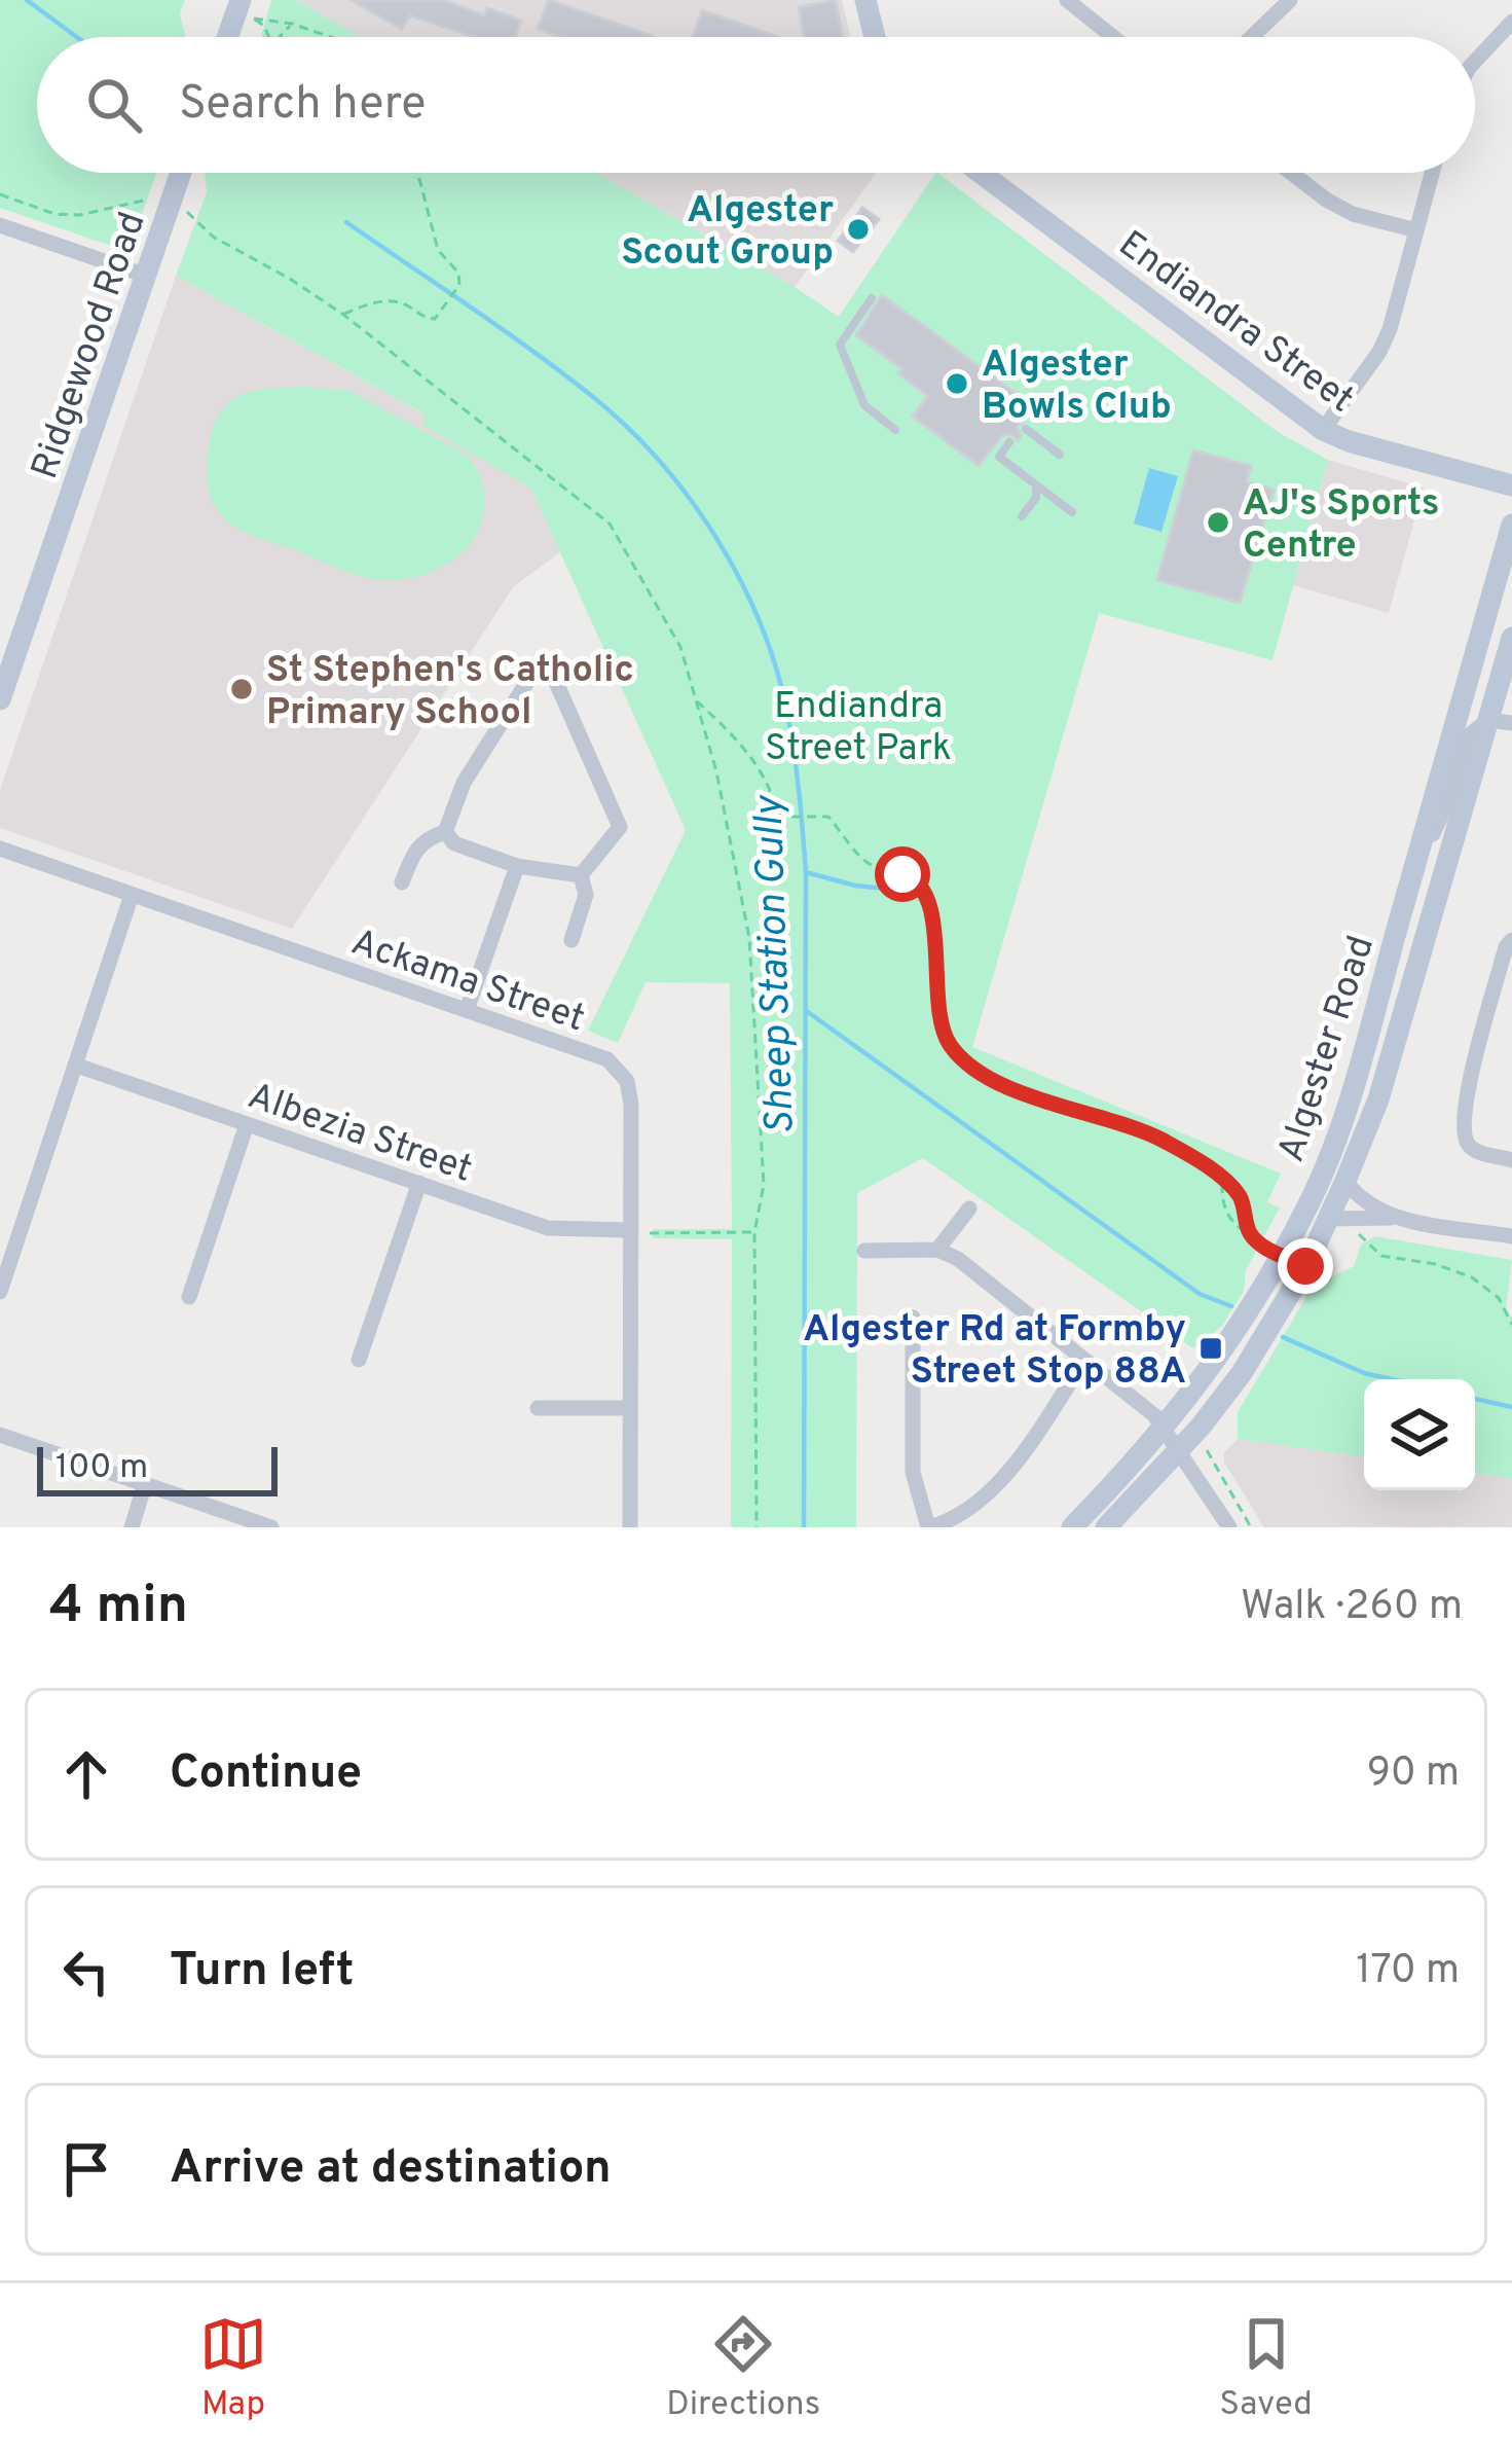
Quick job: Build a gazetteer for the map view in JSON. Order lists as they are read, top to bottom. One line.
{"streets":{"main road":["Endiandra Street","Ridgewood Road","Algester Road"],"street":["Ackama Street","Albezia Street"]},"crossings":[["Ackama Street","Albezia Street"]],"water":["Sheep Station Gully"],"parks":["Endiandra Street Park"],"places":{"other":["Algester Scout Group","Algester Bowls Club","AJ's Sports Centre","St Stephen's Catholic Primary School"],"transit":["Algester Rd at Formby Street Stop 88A"]},"scale_bar":"100 m","page":{"search":"Search here","scale":"100 m","heading":["4 min","Walk · 260 m"],"list":[["Continue","90 m"],["Turn left","170 m"],"Arrive at destination"],"nav":["Map","Directions","Saved"]}}
